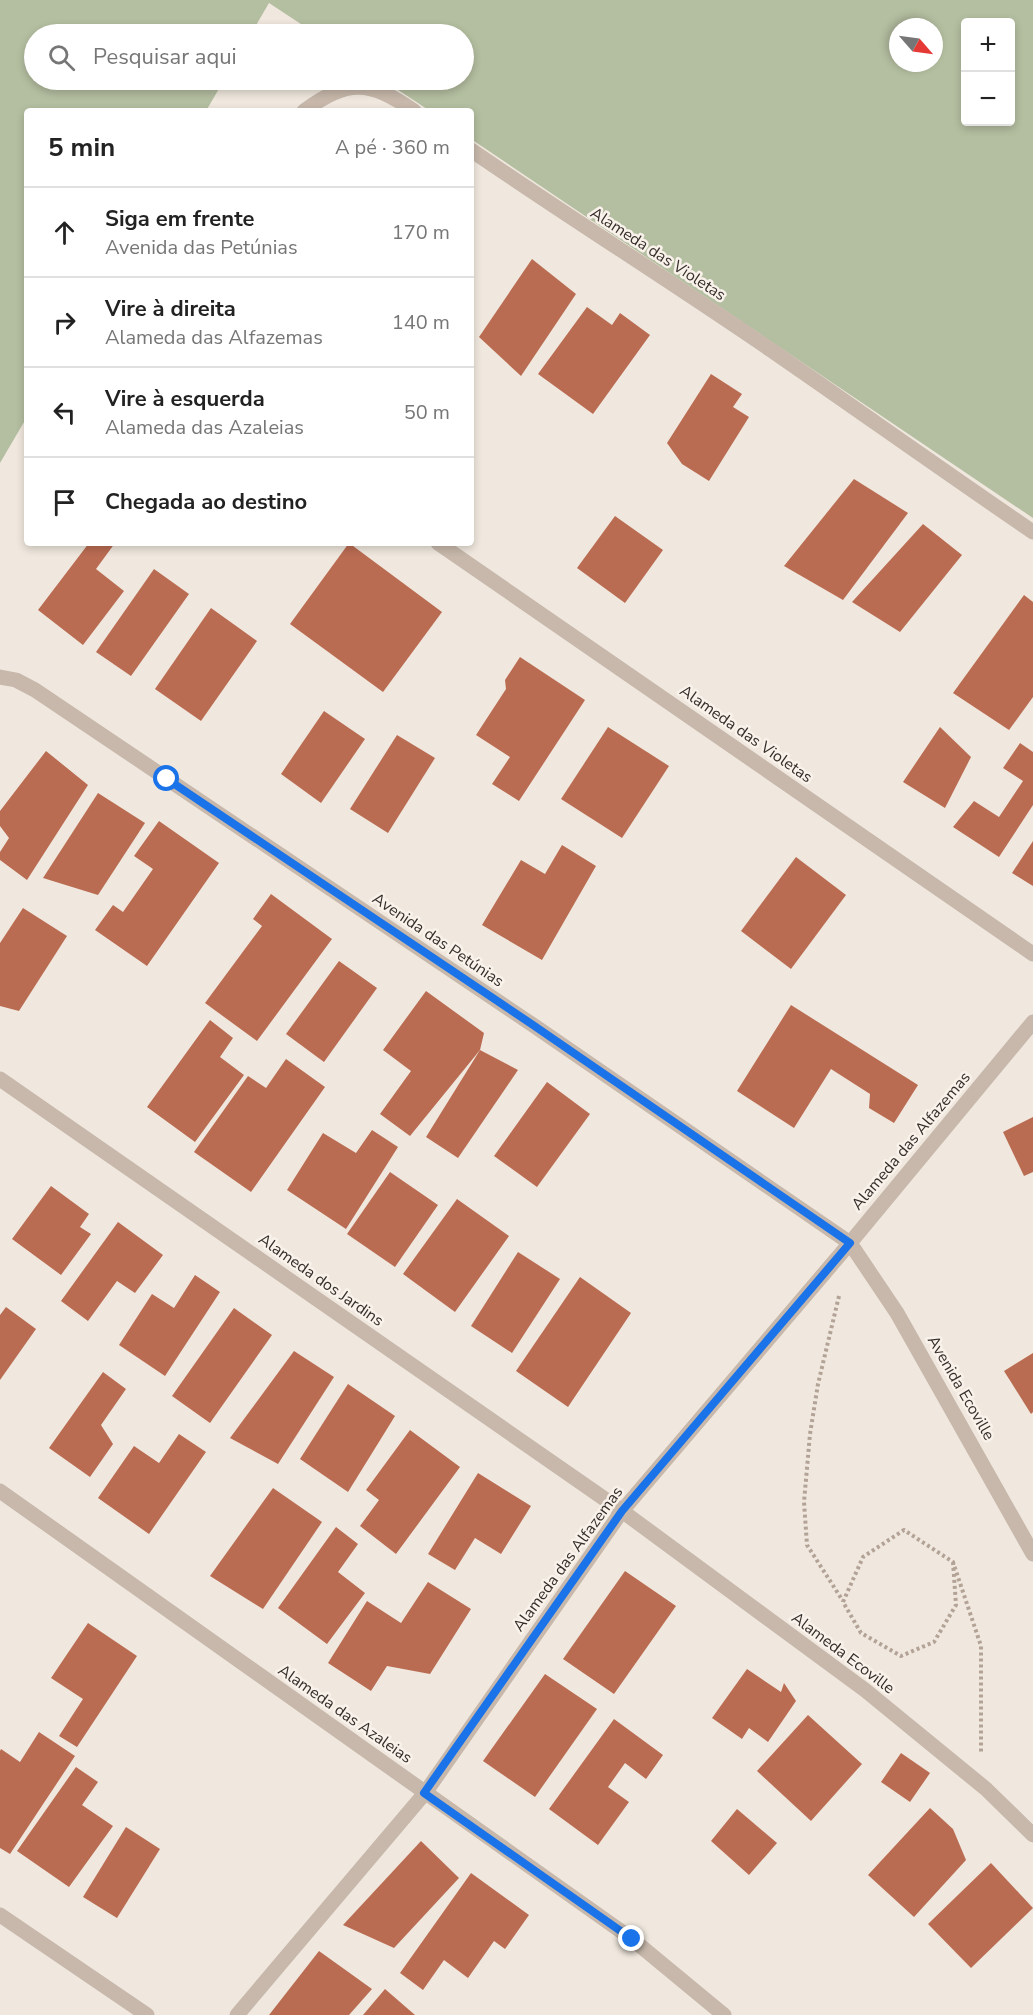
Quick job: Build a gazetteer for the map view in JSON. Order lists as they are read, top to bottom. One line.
{"streets":{"street":["Alameda das Violetas","Avenida das Petúnias","Alameda das Alfazemas","Alameda dos Jardins","Avenida Ecoville","Alameda Ecoville","Alameda das Azaleias"]},"crossings":[["Avenida das Petúnias","Alameda das Alfazemas"],["Avenida das Petúnias","Avenida Ecoville"],["Alameda das Alfazemas","Alameda dos Jardins"],["Alameda das Alfazemas","Avenida Ecoville"],["Alameda das Alfazemas","Alameda Ecoville"],["Alameda das Alfazemas","Alameda das Azaleias"],["Alameda dos Jardins","Alameda Ecoville"]],"north":"bottom right","page":{"map_buttons":["+","−"],"search":"Pesquisar aqui","heading":["5 min","A pé · 360 m"],"list":[["Siga em frente","Avenida das Petúnias","170 m"],["Vire à direita","Alameda das Alfazemas","140 m"],["Vire à esquerda","Alameda das Azaleias","50 m"],"Chegada ao destino"]}}
